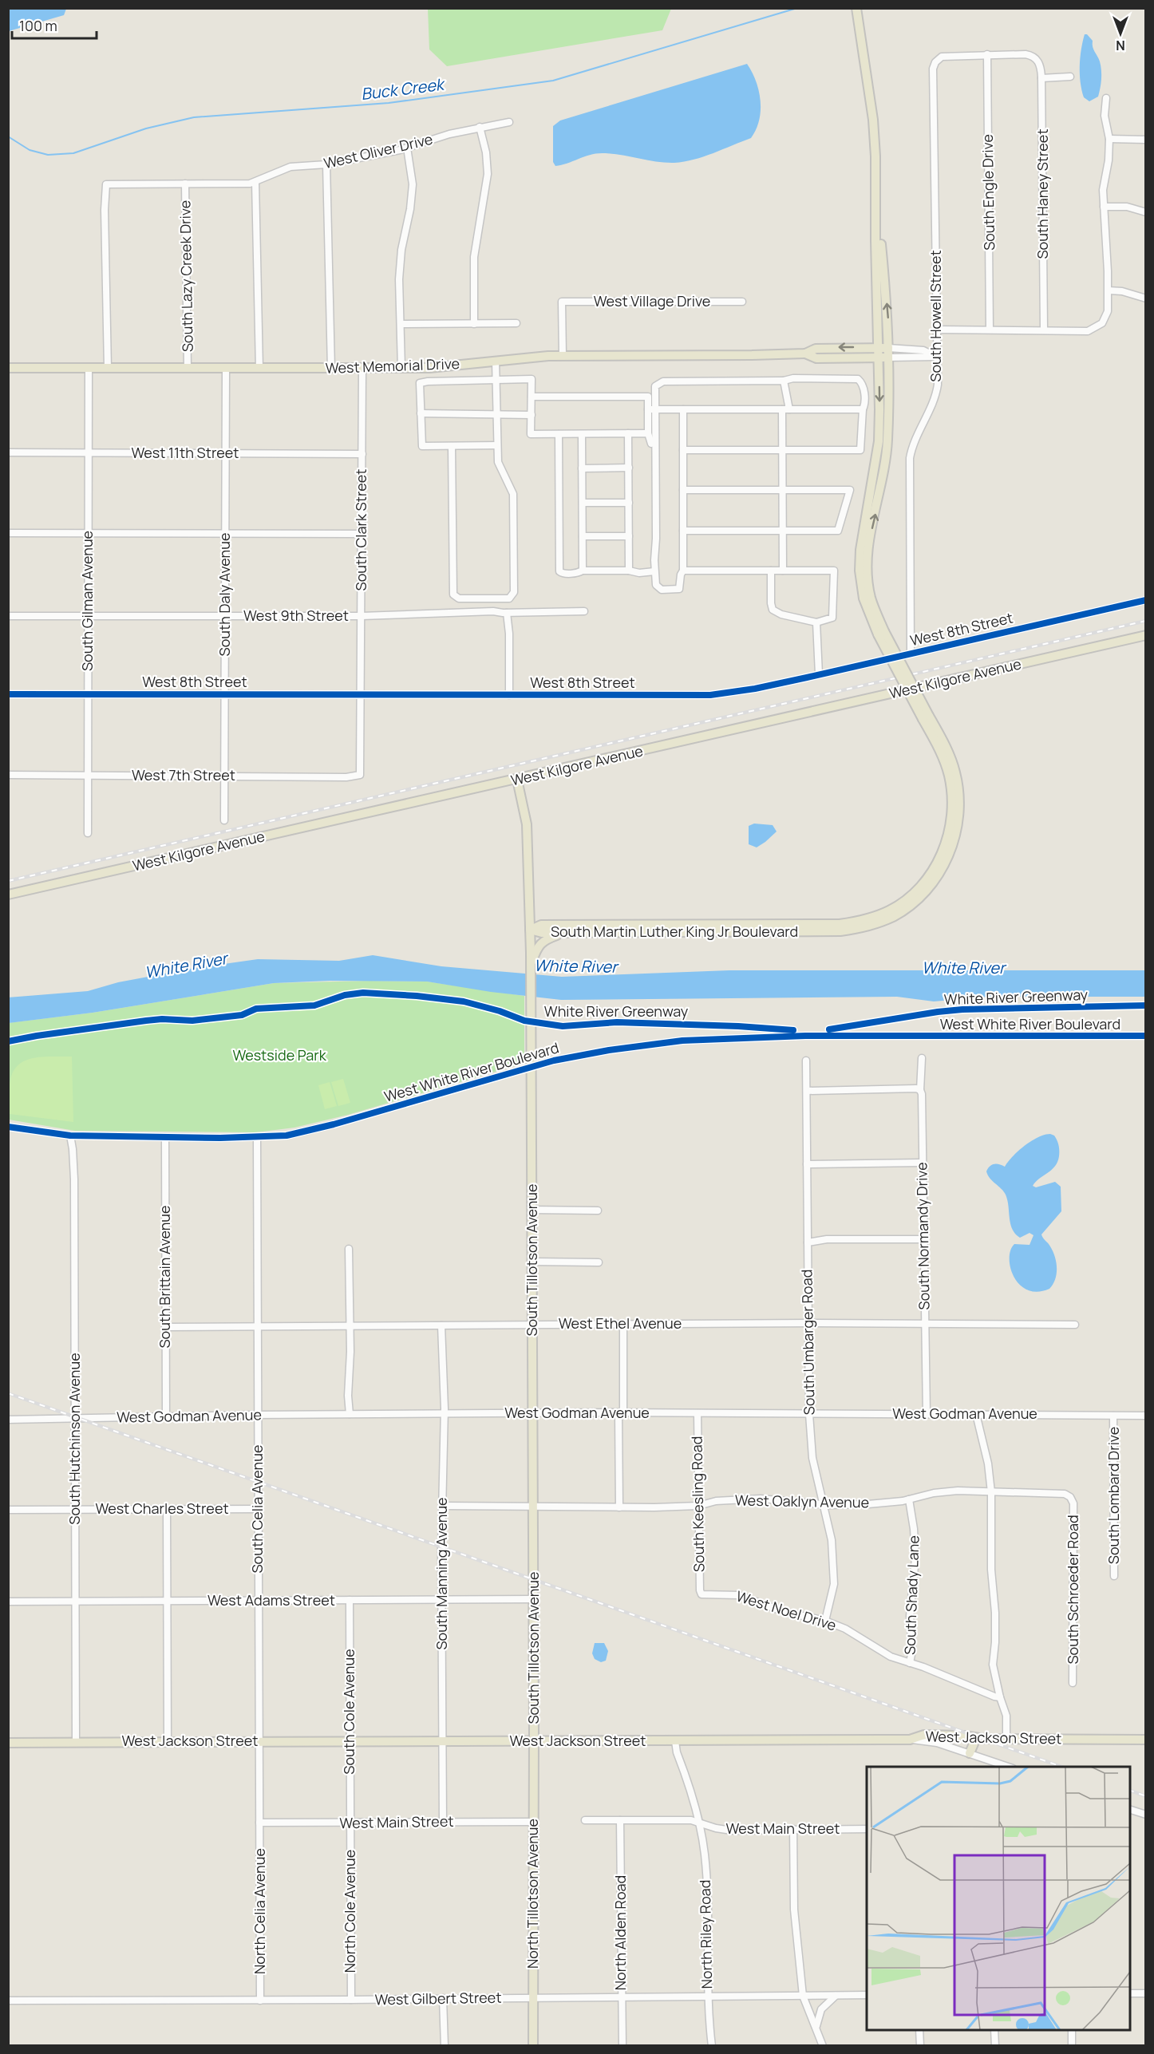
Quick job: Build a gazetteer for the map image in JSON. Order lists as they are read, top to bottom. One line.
{"streets":{"main road":["West Memorial Drive","West Kilgore Avenue","South Martin Luther King Jr Boulevard","South Tillotson Avenue","West Jackson Street","North Tillotson Avenue"],"street":["West Oliver Drive","South Engle Drive","South Haney Street","South Lazy Creek Drive","West Village Drive","South Howell Street","West 11th Street","South Clark Street","South Daly Avenue","South Gilman Avenue","West 9th Street","West 8th Street","West 7th Street","West White River Boulevard","South Normandy Drive","South Brittain Avenue","West Ethel Avenue","South Umbarger Road","West Godman Avenue","South Hutchinson Avenue","South Lombard Drive","West Oaklyn Avenue","South Keesling Road","West Charles Street","South Celia Avenue","South Manning Avenue","South Schroeder Road","South Shady Lane","West Adams Street","West Noel Drive","South Cole Avenue","West Main Street","North Celia Avenue","North Cole Avenue","North Alden Road","North Riley Road","West Gilbert Street"],"cycle path":["White River Greenway"]},"crossings":[["West Oliver Drive","South Lazy Creek Drive"],["West Oliver Drive","West Memorial Drive"],["South Engle Drive","South Haney Street"],["South Engle Drive","South Howell Street"],["South Haney Street","South Howell Street"],["South Lazy Creek Drive","West Memorial Drive"],["West Village Drive","West Memorial Drive"],["South Howell Street","West Memorial Drive"],["South Howell Street","West 8th Street"],["West Memorial Drive","South Clark Street"],["West Memorial Drive","South Daly Avenue"],["West Memorial Drive","South Gilman Avenue"],["West Memorial Drive","South Martin Luther King Jr Boulevard"],["West 11th Street","South Clark Street"],["West 11th Street","South Daly Avenue"],["West 11th Street","South Gilman Avenue"],["South Clark Street","West 9th Street"],["South Clark Street","West 8th Street"],["South Clark Street","West 7th Street"],["South Daly Avenue","West 9th Street"],["South Daly Avenue","West 8th Street"],["South Daly Avenue","West 7th Street"],["South Gilman Avenue","West 9th Street"],["South Gilman Avenue","West 8th Street"],["South Gilman Avenue","West 7th Street"],["West White River Boulevard","South Tillotson Avenue"],["West White River Boulevard","South Brittain Avenue"],["West White River Boulevard","South Hutchinson Avenue"],["West White River Boulevard","South Celia Avenue"],["South Normandy Drive","West Ethel Avenue"],["South Normandy Drive","West Godman Avenue"],["South Tillotson Avenue","West Ethel Avenue"],["South Tillotson Avenue","West Godman Avenue"],["South Tillotson Avenue","West Oaklyn Avenue"],["South Tillotson Avenue","West Adams Street"],["South Tillotson Avenue","West Jackson Street"],["South Tillotson Avenue","North Tillotson Avenue"],["South Brittain Avenue","West Ethel Avenue"],["South Brittain Avenue","West Godman Avenue"],["West Ethel Avenue","South Umbarger Road"],["West Ethel Avenue","South Celia Avenue"],["West Ethel Avenue","South Manning Avenue"],["South Umbarger Road","West Godman Avenue"],["South Umbarger Road","West Oaklyn Avenue"],["South Umbarger Road","West Noel Drive"],["West Godman Avenue","South Hutchinson Avenue"],["West Godman Avenue","South Lombard Drive"],["West Godman Avenue","South Keesling Road"],["West Godman Avenue","South Celia Avenue"],["West Godman Avenue","South Manning Avenue"],["South Hutchinson Avenue","West Charles Street"],["South Hutchinson Avenue","West Adams Street"],["South Hutchinson Avenue","West Jackson Street"],["West Oaklyn Avenue","South Keesling Road"],["West Oaklyn Avenue","South Schroeder Road"],["West Oaklyn Avenue","South Shady Lane"],["South Keesling Road","West Noel Drive"],["West Charles Street","South Celia Avenue"],["South Celia Avenue","West Adams Street"],["South Celia Avenue","West Jackson Street"],["South Celia Avenue","West Main Street"],["South Celia Avenue","North Celia Avenue"],["South Manning Avenue","West Adams Street"],["South Manning Avenue","West Jackson Street"],["South Manning Avenue","West Main Street"],["South Shady Lane","West Noel Drive"],["West Adams Street","South Cole Avenue"],["South Cole Avenue","West Jackson Street"],["South Cole Avenue","West Main Street"],["South Cole Avenue","North Cole Avenue"],["West Jackson Street","North Tillotson Avenue"],["West Jackson Street","North Riley Road"],["West Main Street","North Tillotson Avenue"],["West Main Street","North Celia Avenue"],["West Main Street","North Cole Avenue"],["West Main Street","North Alden Road"],["West Main Street","North Riley Road"],["North Tillotson Avenue","West Gilbert Street"],["North Celia Avenue","West Gilbert Street"],["North Cole Avenue","West Gilbert Street"],["North Alden Road","West Gilbert Street"],["North Riley Road","West Gilbert Street"]],"water":["Buck Creek","White River"],"parks":["Westside Park"],"scale_bar":"100 m","north":"bottom"}
